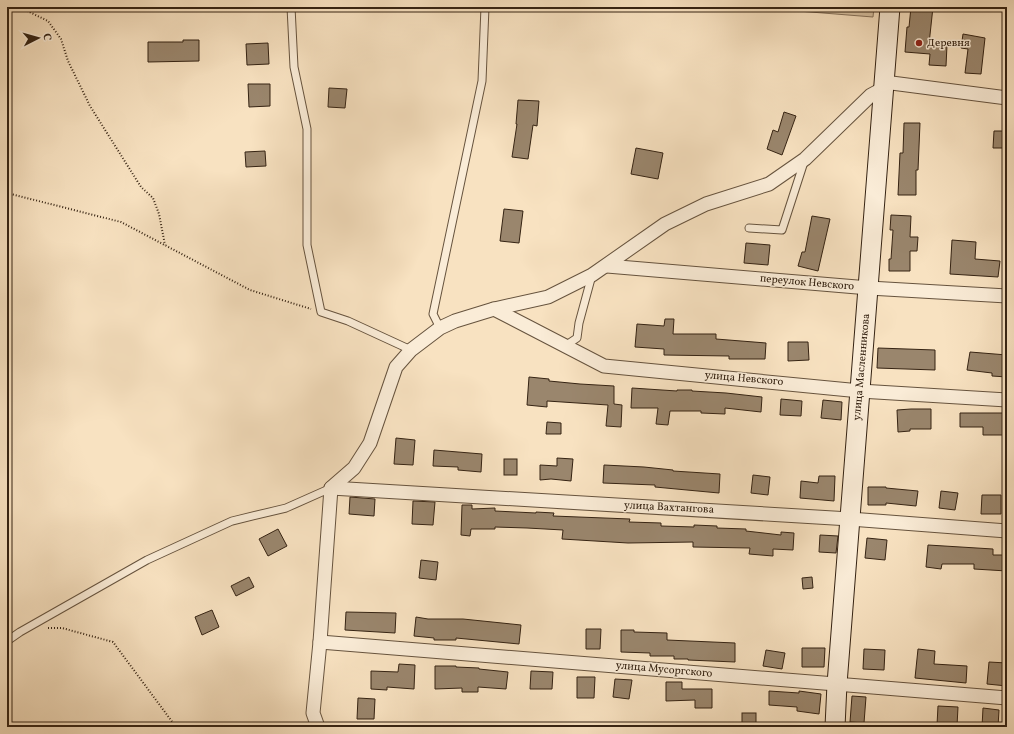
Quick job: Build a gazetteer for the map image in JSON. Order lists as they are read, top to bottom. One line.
{"streets":{"street":["переулок Невского","улица Масленникова","улица Невского","улица Вахтангова","улица Мусоргского"]},"crossings":[["переулок Невского","улица Масленникова"],["улица Масленникова","улица Невского"],["улица Масленникова","улица Вахтангова"],["улица Масленникова","улица Мусоргского"]],"places":["Деревня"],"north":"right"}
